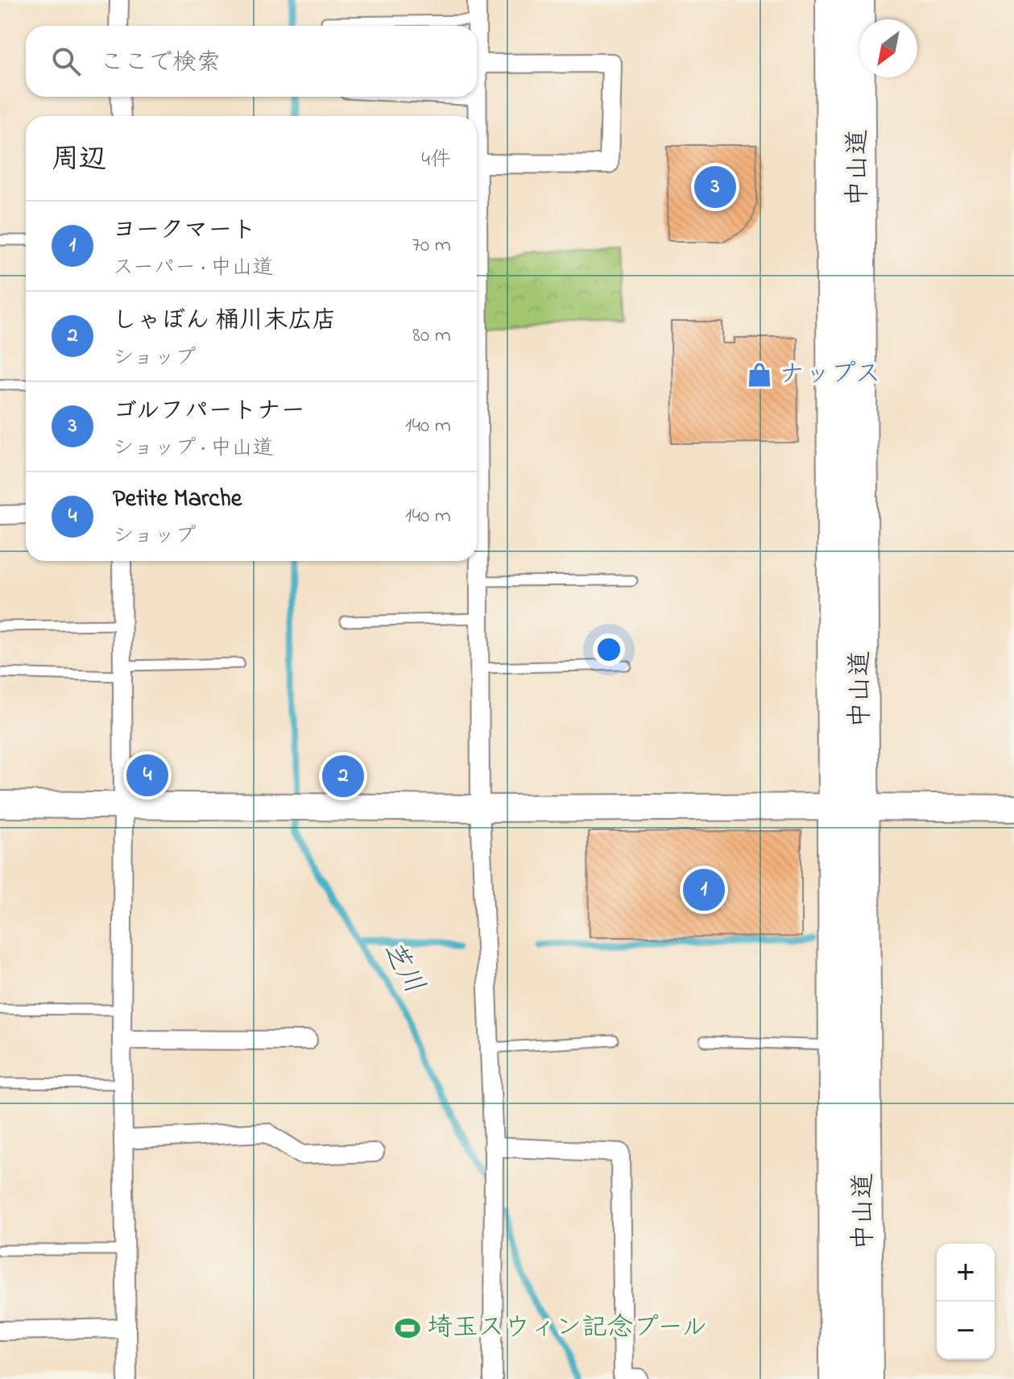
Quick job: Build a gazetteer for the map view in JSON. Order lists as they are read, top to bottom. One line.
{"streets":{"highway":["中山道"]},"water":["芝川"],"places":{"shop":["ナップス"],"sports":["埼玉スウィン記念プール"]},"north":"bottom left","page":{"search":"ここで検索","heading":["周辺","4件"],"pins":["3","4","2","1"],"list":[{"mark":"1","name":"ヨークマート","note":"スーパー · 中山道","value":"70 m"},{"mark":"2","name":"しゃぼん 桶川末広店","note":"ショップ","value":"80 m"},{"mark":"3","name":"ゴルフパートナー","note":"ショップ · 中山道","value":"140 m"},{"mark":"4","name":"Petite Marche","note":"ショップ","value":"140 m"}],"map_buttons":["+","−"]}}
